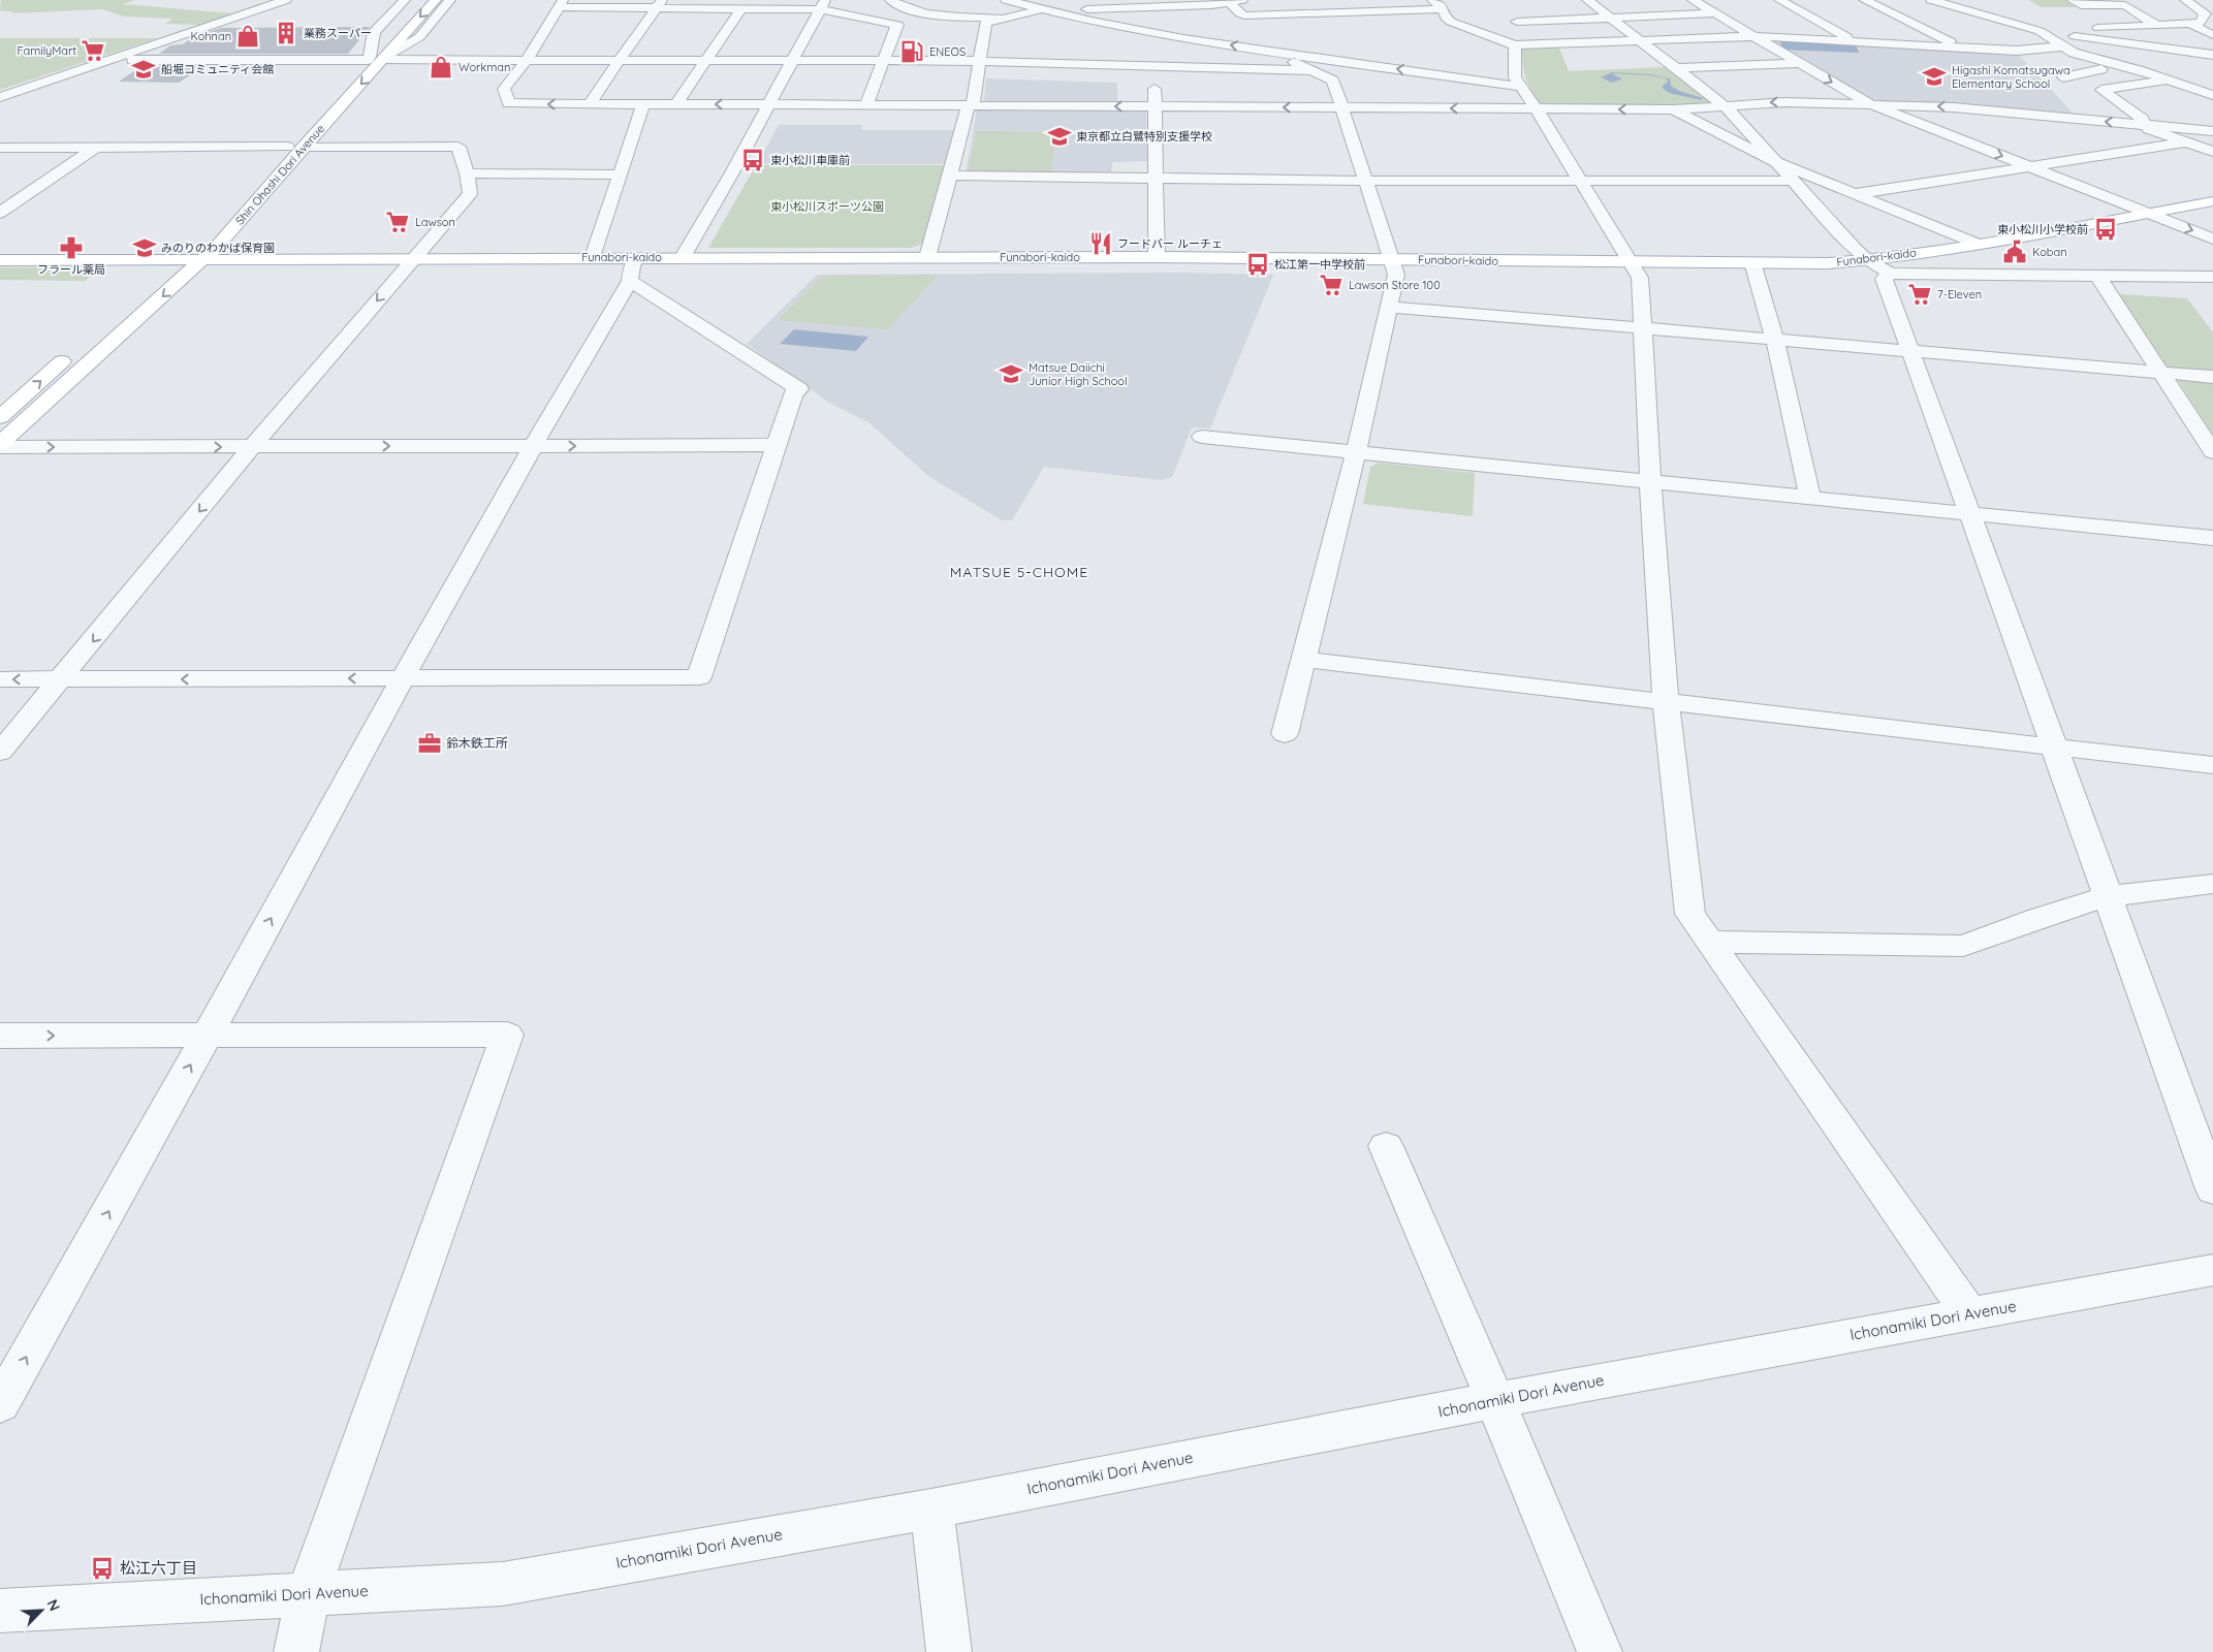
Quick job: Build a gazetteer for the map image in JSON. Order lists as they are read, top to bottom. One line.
{"streets":{"main road":["Shin Ohashi Dori Avenue","Funabori-kaido"],"street":["Ichonamiki Dori Avenue"]},"crossings":[["Shin Ohashi Dori Avenue","Funabori-kaido"]],"districts":["MATSUE 5-CHOME"],"parks":["東小松川スポーツ公園"],"places":{"building":["業務スーパー"],"shop":["Kohnan","Workman"],"supermarket":["FamilyMart","Lawson","Lawson Store 100","7-Eleven"],"fuel station":["ENEOS"],"school or university":["船堀コミュニティ会館","Higashi Komatsugawa Elementary School","東京都立白鷺特別支援学校","みのりのわかば保育園","Matsue Daiichi Junior High School"],"bus stop":["東小松川車庫前","東小松川小学校前","松江第一中学校前","松江六丁目"],"restaurant":["フードバー ルーチェ"],"pharmacy":["フラール薬局"],"public building":["Koban"],"office":["鈴木鉄工所"]},"north":"top right"}
